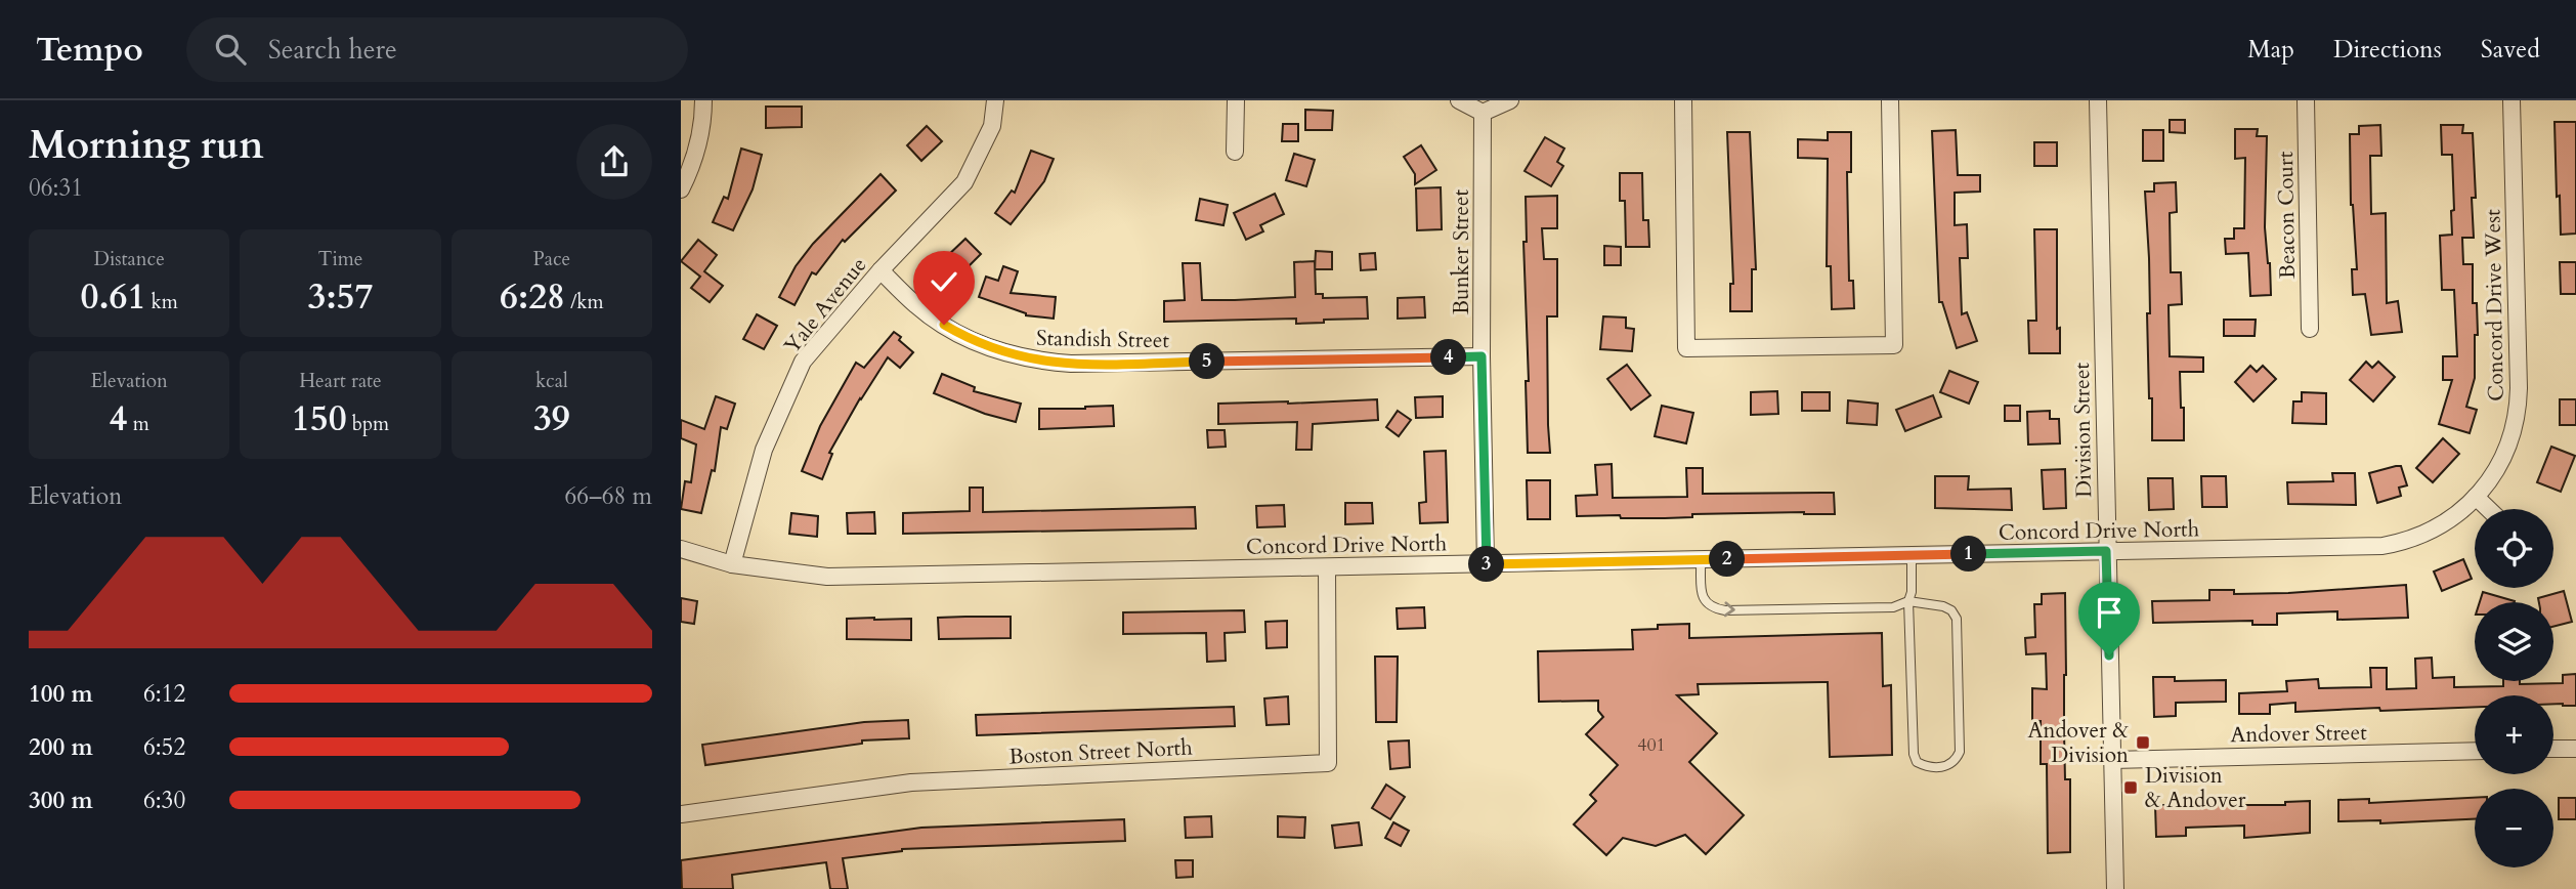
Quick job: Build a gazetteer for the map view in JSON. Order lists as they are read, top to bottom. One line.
{"streets":{"street":["Beacon Court","Bunker Street","Yale Avenue","Concord Drive West","Standish Street","Division Street","Concord Drive North","Andover Street","Boston Street North"]},"crossings":[["Bunker Street","Standish Street"],["Bunker Street","Concord Drive North"],["Yale Avenue","Standish Street"],["Yale Avenue","Concord Drive North"],["Concord Drive West","Concord Drive North"],["Division Street","Concord Drive North"],["Division Street","Andover Street"],["Concord Drive North","Boston Street North"]],"places":{"transit":["Andover & Division","Division & Andover"]},"house_numbers":["401"],"page":{"header":"Tempo","search":"Search here","nav":["Map","Directions","Saved"],"heading":["Morning run","06:31"],"stats":[["Distance","0.61 km"],["Time","3:57"],["Pace","6:28 /km"],["Elevation","4 m"],["Heart rate","150 bpm"],["kcal","39"]],"pins":["4","5","1","2","3"],"chart":["Elevation","66–68 m"],"map_buttons":["+","−"],"list":[{"name":"100 m","note":"6:12"},{"name":"200 m","note":"6:52"},{"name":"300 m","note":"6:30"}]}}
